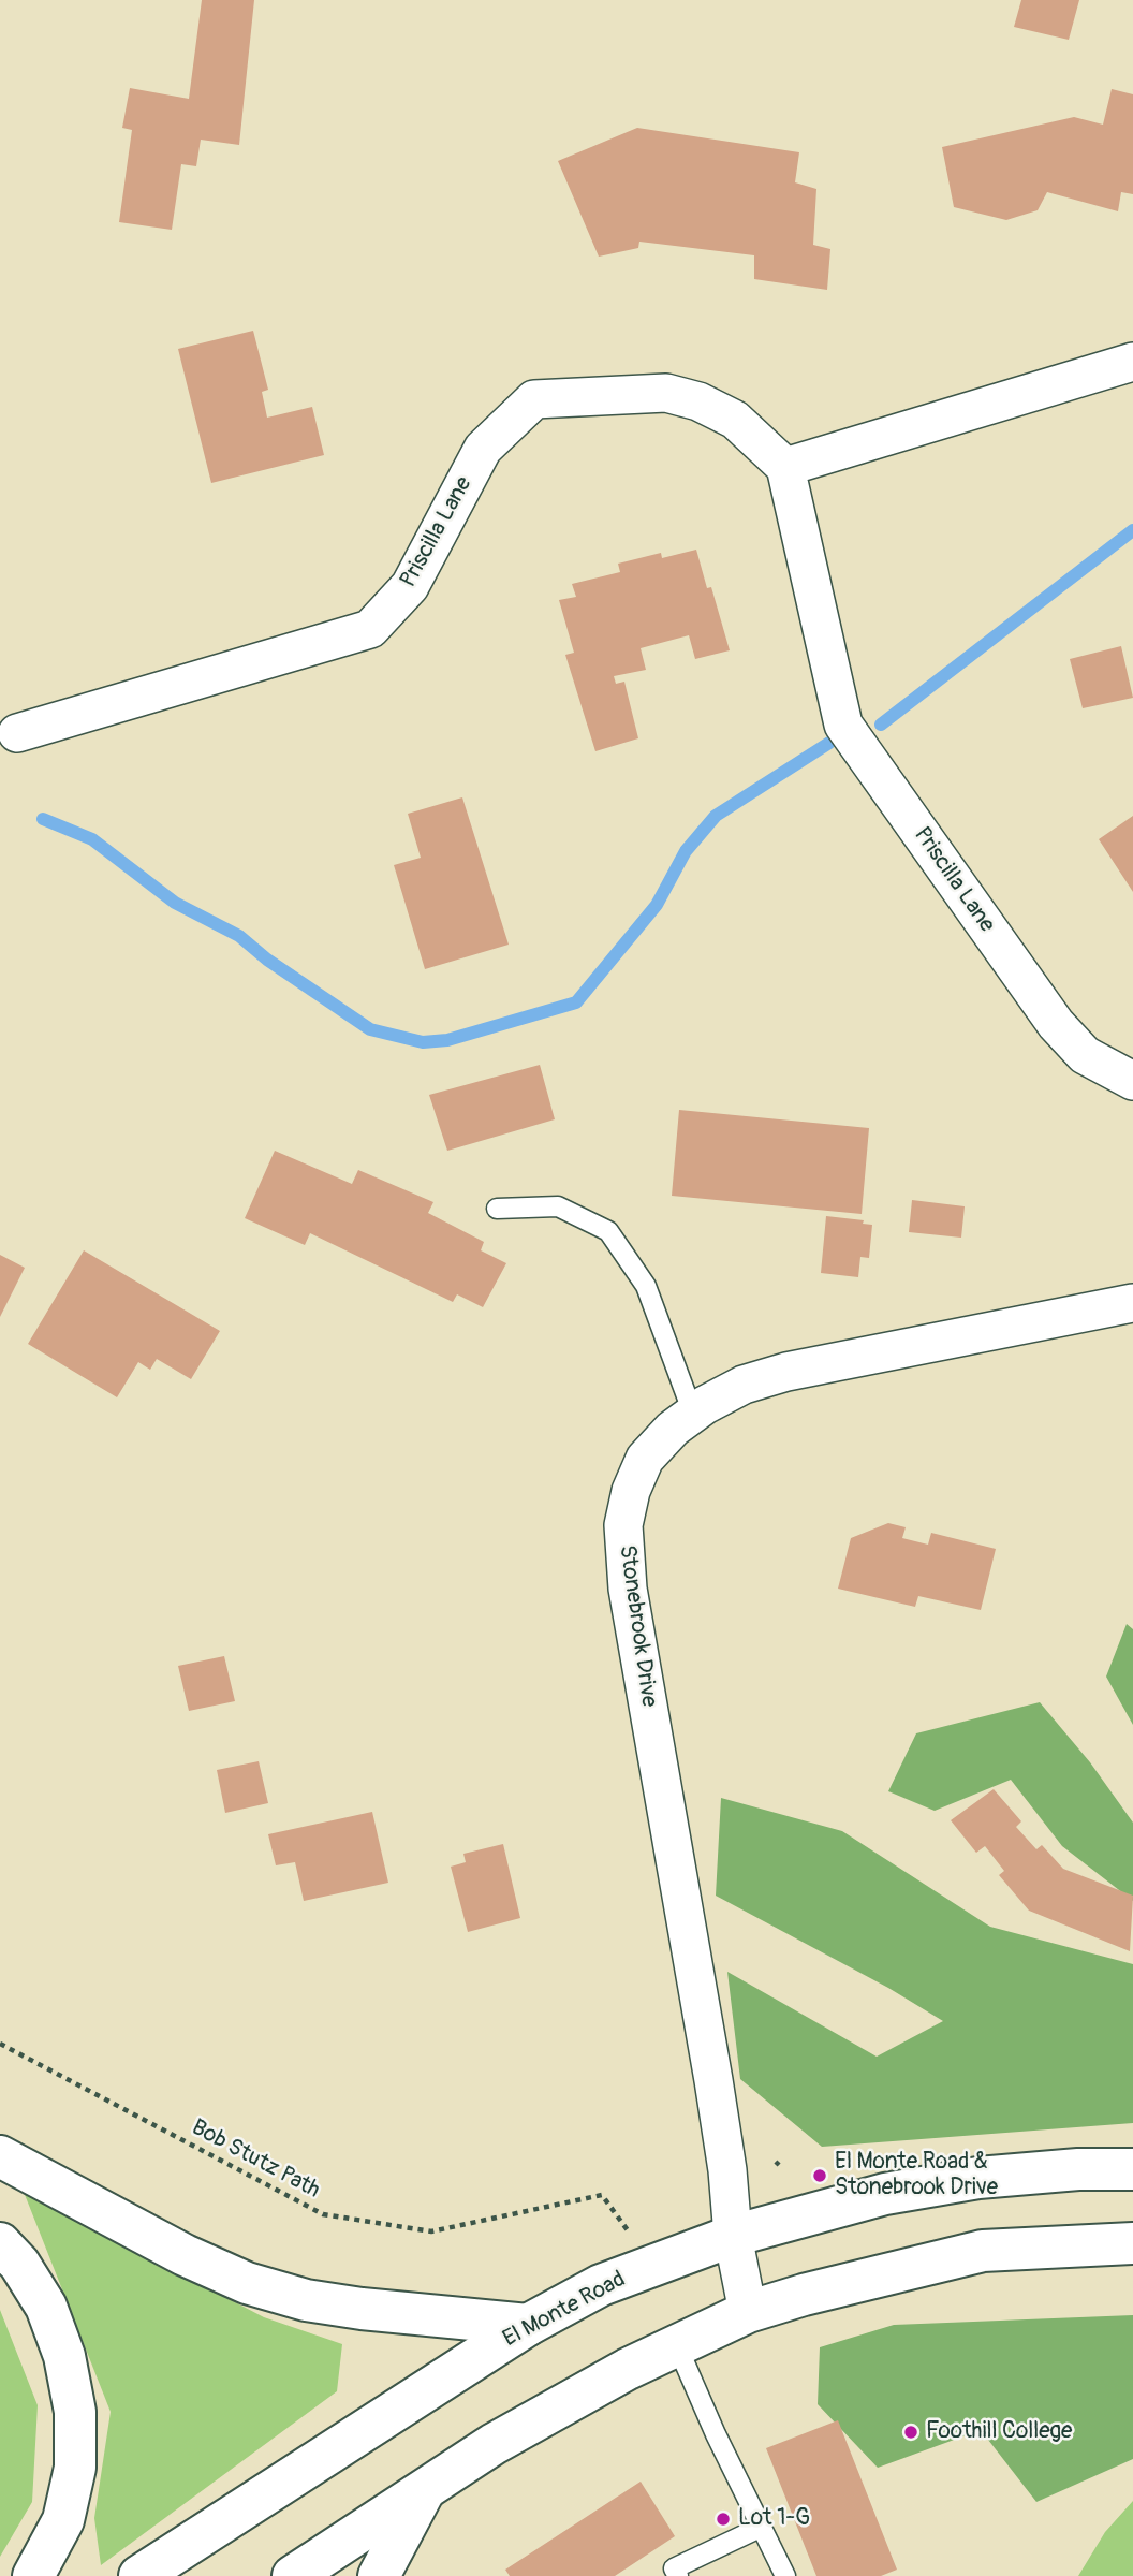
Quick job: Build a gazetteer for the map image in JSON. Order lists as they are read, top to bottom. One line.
{"streets":{"main road":["El Monte Road"],"street":["Priscilla Lane","Stonebrook Drive"],"path":["Bob Stutz Path"]},"crossings":[["Stonebrook Drive","El Monte Road"]],"places":["El Monte Road & Stonebrook Drive","Foothill College","Lot 1-G"]}
